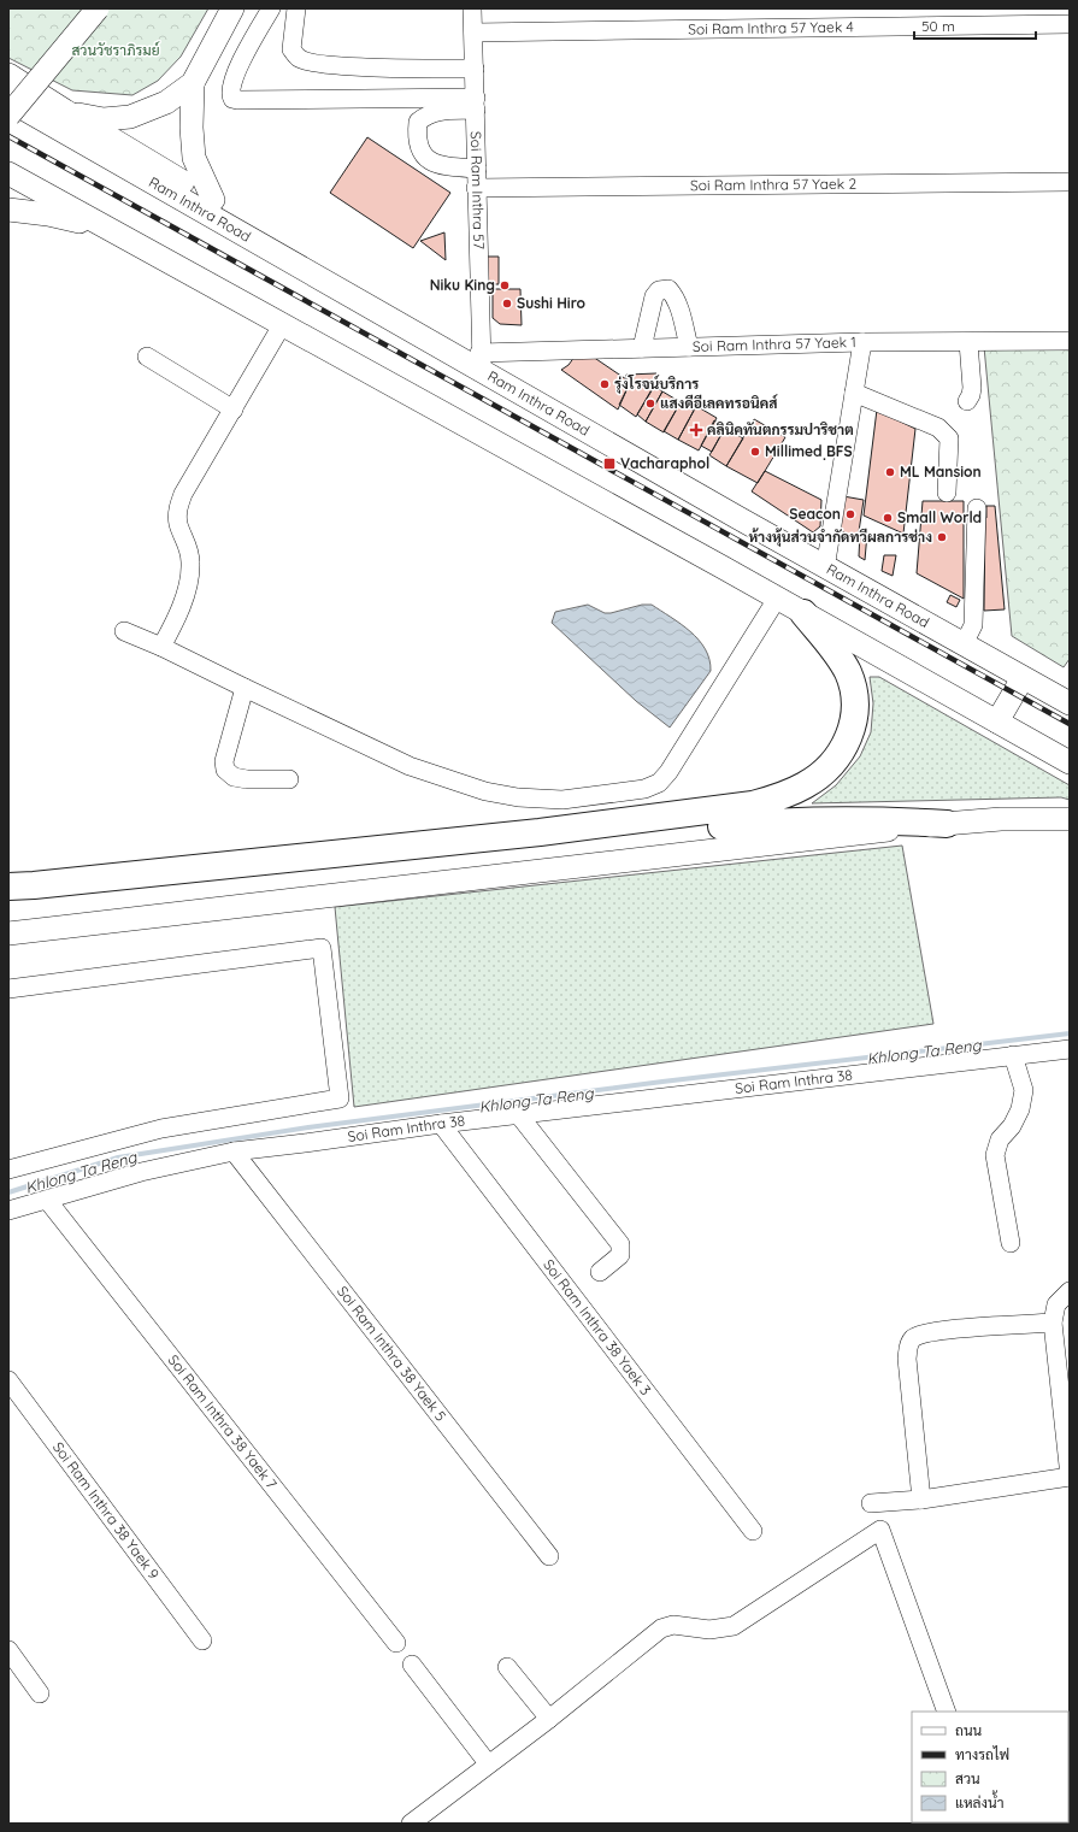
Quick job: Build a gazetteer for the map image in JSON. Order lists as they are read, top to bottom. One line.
{"streets":{"main road":["Ram Inthra Road"],"street":["Soi Ram Inthra 57 Yaek 4","Soi Ram Inthra 57 Yaek 2","Soi Ram Inthra 57","Soi Ram Inthra 57 Yaek 1","Soi Ram Inthra 38","Soi Ram Inthra 38 Yaek 3","Soi Ram Inthra 38 Yaek 5","Soi Ram Inthra 38 Yaek 7","Soi Ram Inthra 38 Yaek 9"]},"crossings":[["Soi Ram Inthra 57 Yaek 4","Soi Ram Inthra 57"],["Soi Ram Inthra 57 Yaek 2","Soi Ram Inthra 57"],["Soi Ram Inthra 57","Ram Inthra Road"],["Soi Ram Inthra 57","Soi Ram Inthra 57 Yaek 1"],["Ram Inthra Road","Soi Ram Inthra 57 Yaek 1"],["Soi Ram Inthra 38","Soi Ram Inthra 38 Yaek 3"],["Soi Ram Inthra 38","Soi Ram Inthra 38 Yaek 5"],["Soi Ram Inthra 38","Soi Ram Inthra 38 Yaek 7"]],"water":["Khlong Ta Reng"],"parks":["สวนวัชราภิรมย์"],"places":{"other":["Niku King","Sushi Hiro","รุ่งโรจน์บริการ","แสงดีอีเลคทรอนิคส์","Millimed ฺBFS","ML Mansion","Seacon","Small World","ห้างหุ้นส่วนจำกัดทวีผลการช่าง"],"health":["คลินิคทันตกรรมปาริชาต"],"transit":["Vacharaphol"]},"legend":["ถนน","ทางรถไฟ","สวน","แหล่งน้ำ"],"scale_bar":"50 m"}
